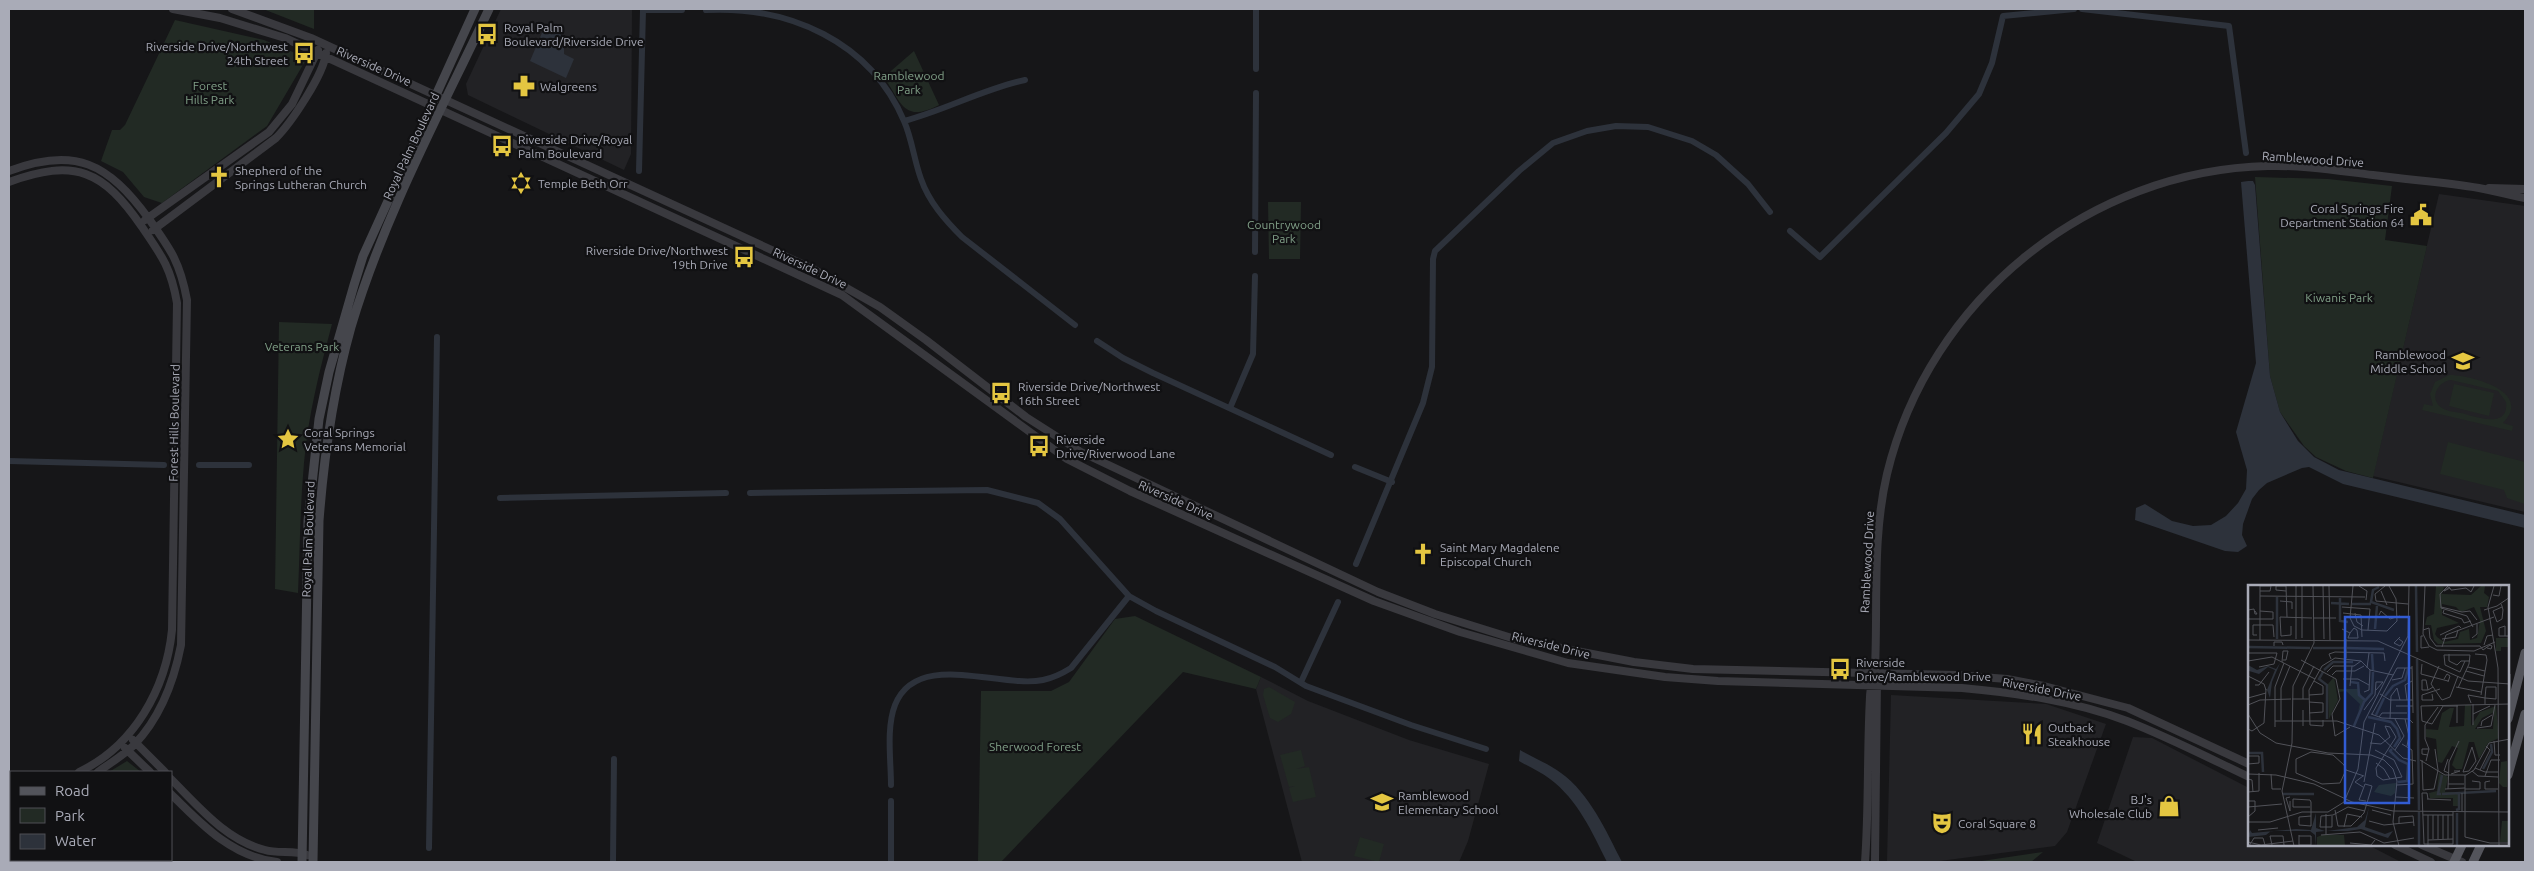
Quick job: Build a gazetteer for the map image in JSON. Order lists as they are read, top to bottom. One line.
{"streets":{"main road":["Royal Palm Boulevard"],"street":["Riverside Drive","Ramblewood Drive","Forest Hills Boulevard"]},"crossings":[["Riverside Drive","Royal Palm Boulevard"],["Riverside Drive","Ramblewood Drive"]],"parks":["Ramblewood Park","Forest Hills Park","Countrywood Park","Kiwanis Park","Veterans Park","Sherwood Forest"],"places":{"bus stop":["Royal Palm Boulevard/Riverside Drive","Riverside Drive/Northwest 24th Street","Riverside Drive/Royal Palm Boulevard","Riverside Drive/Northwest 19th Drive","Riverside Drive/Northwest 16th Street","Riverside Drive/Riverwood Lane","Riverside Drive/Ramblewood Drive"],"pharmacy":["Walgreens"],"church":["Shepherd of the Springs Lutheran Church","Saint Mary Magdalene Episcopal Church"],"synagogue":["Temple Beth Orr"],"public building":["Coral Springs Fire Department Station 64"],"school or university":["Ramblewood Middle School","Ramblewood Elementary School"],"place":["Coral Springs Veterans Memorial"],"restaurant":["Outback Steakhouse"],"shop":["BJ's Wholesale Club"],"theatre":["Coral Square 8"]},"legend":["Road","Park","Water"]}
